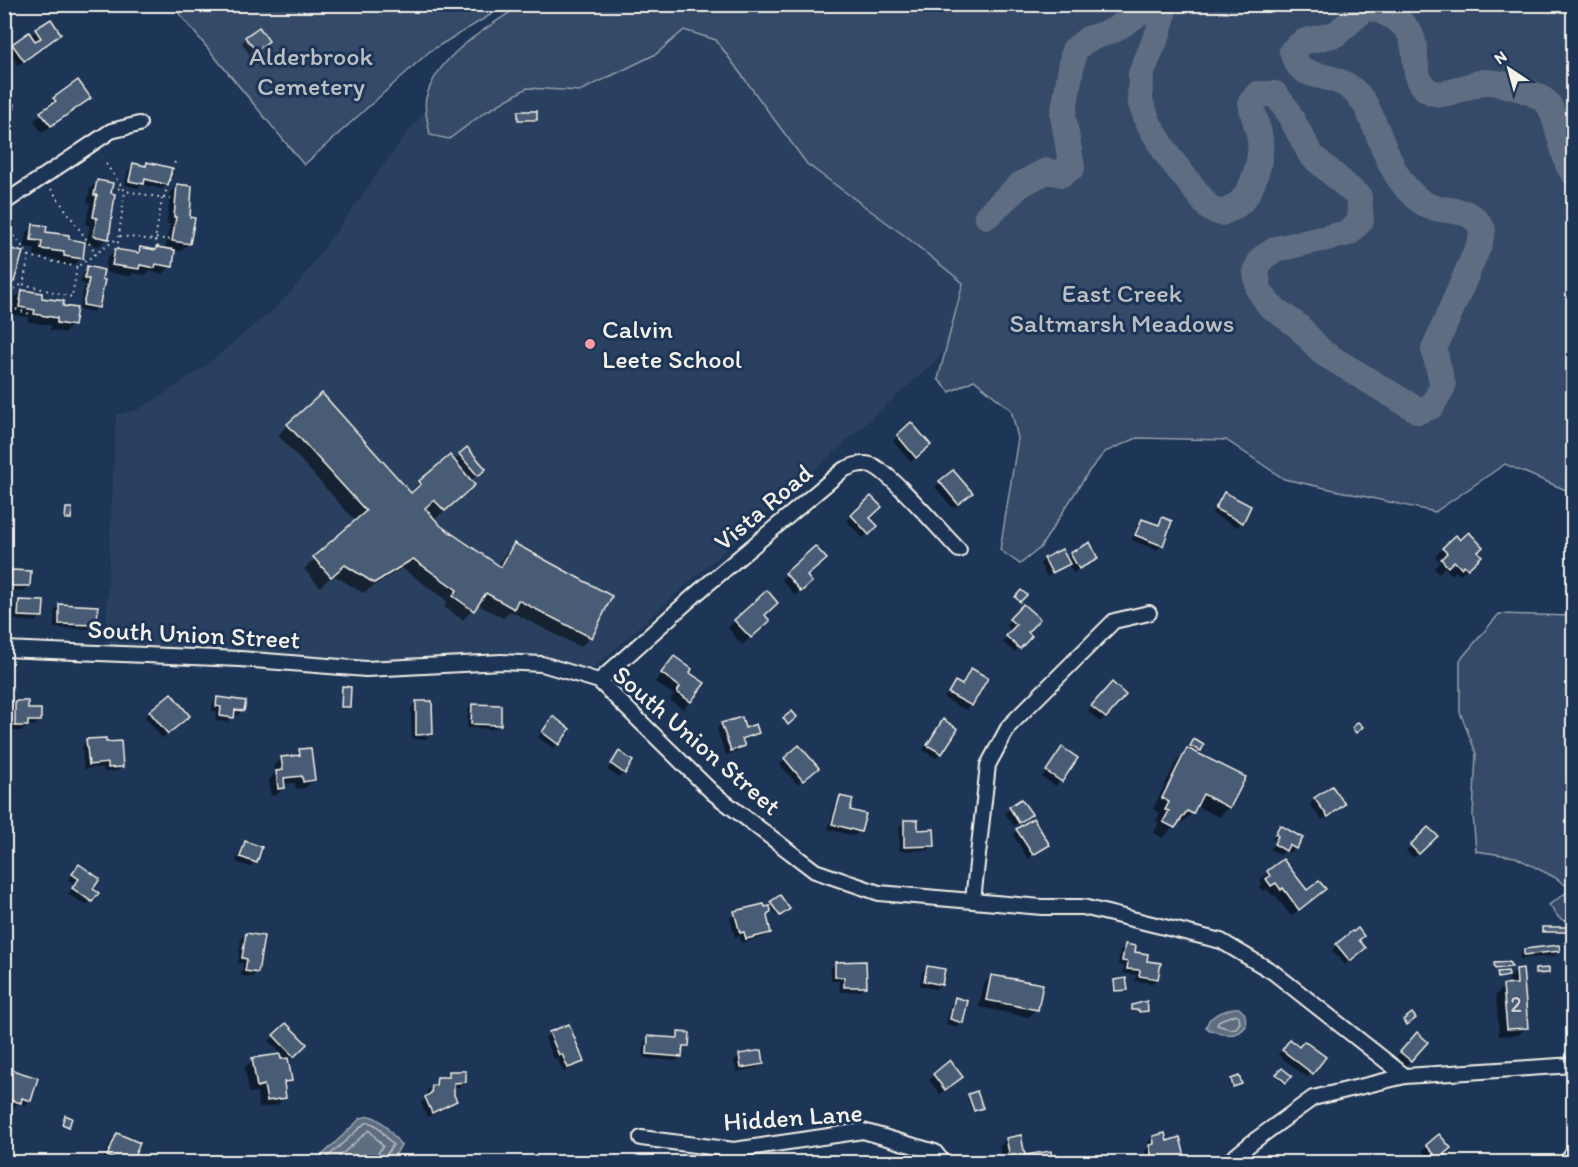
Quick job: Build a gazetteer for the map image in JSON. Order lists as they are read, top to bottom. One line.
{"streets":{"street":["Vista Road","South Union Street","Hidden Lane"]},"crossings":[["Vista Road","South Union Street"]],"parks":["Alderbrook Cemetery","East Creek Saltmarsh Meadows"],"places":["Calvin Leete School"],"house_numbers":["2"],"north":"top left"}
